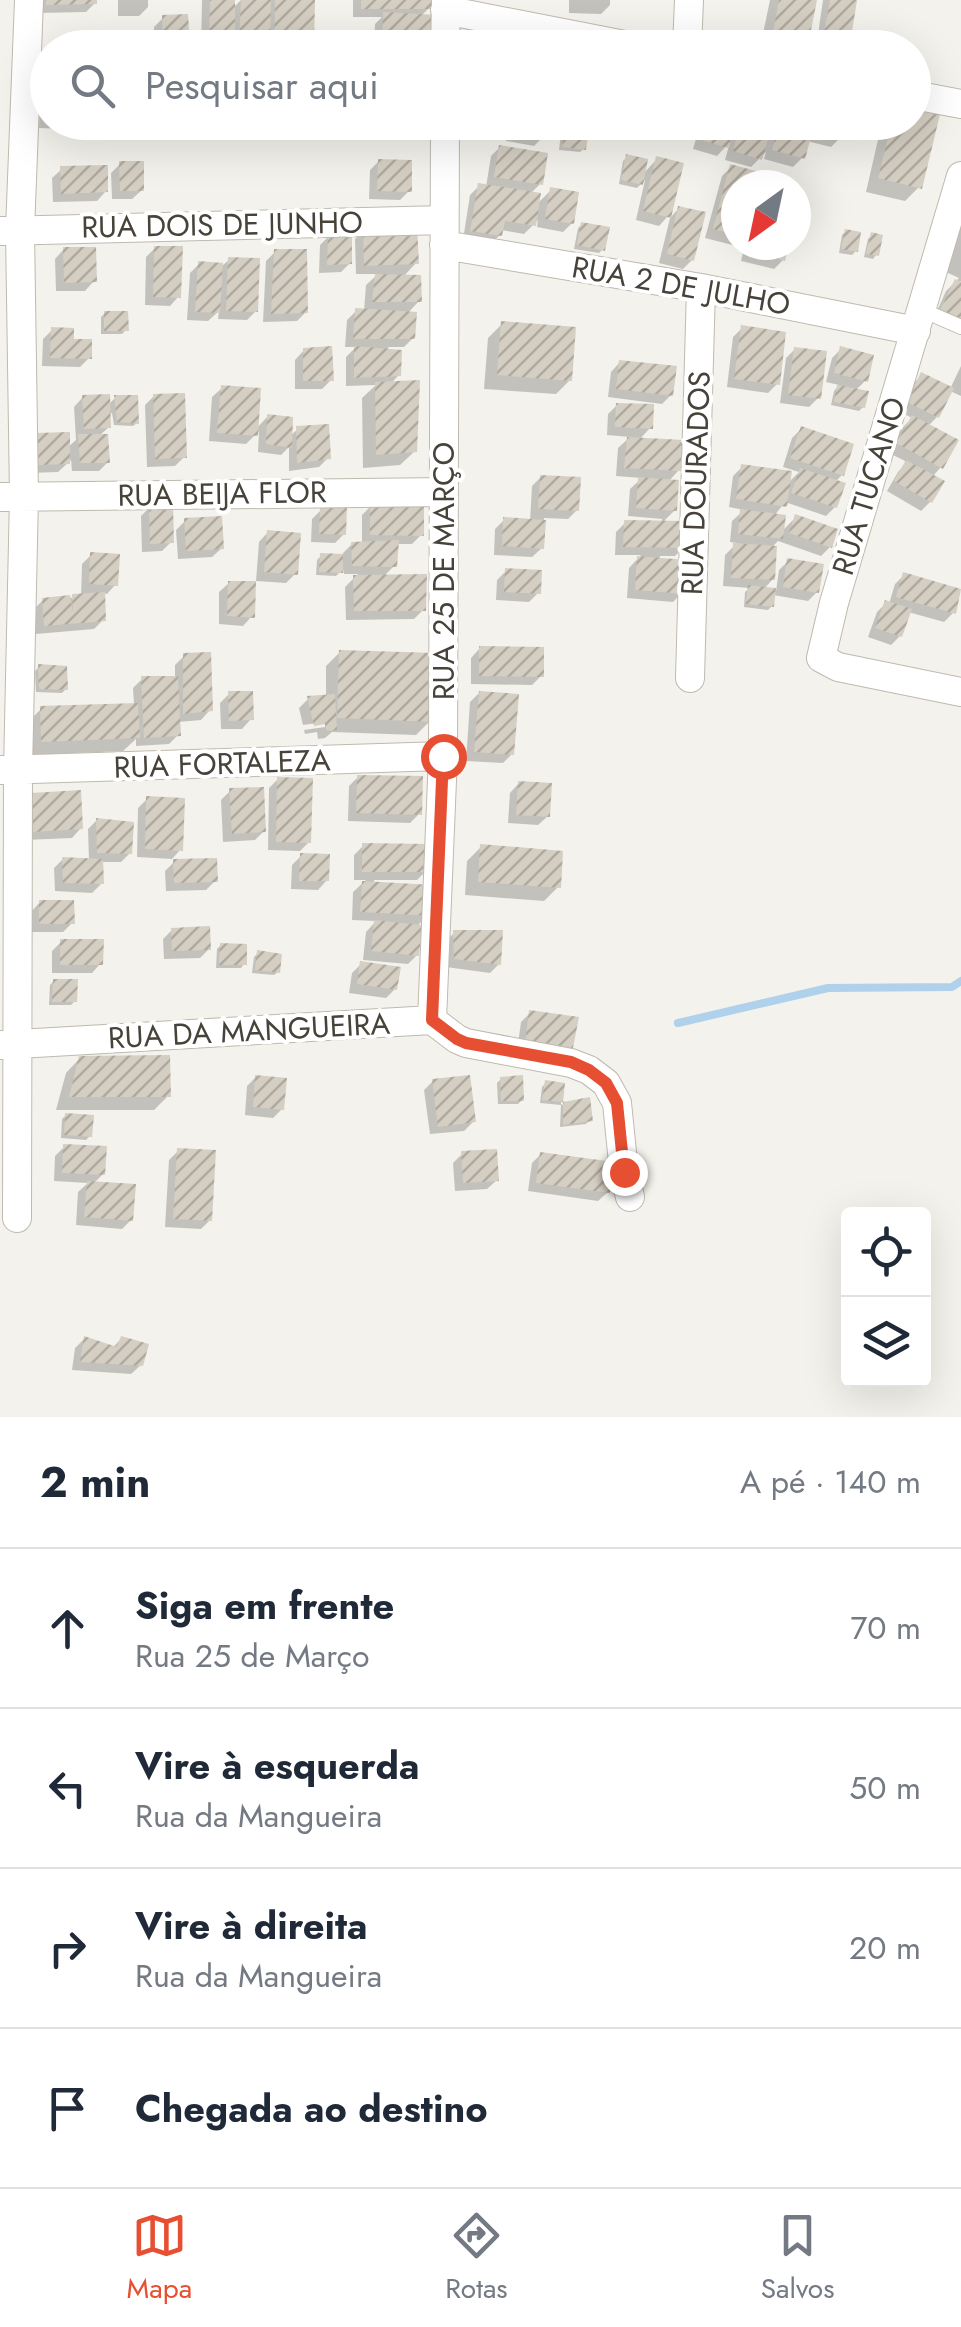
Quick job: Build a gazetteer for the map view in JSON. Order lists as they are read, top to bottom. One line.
{"streets":{"street":["RUA DOIS DE JUNHO","RUA 2 DE JULHO","RUA DOURADOS","RUA TUCANO","RUA BEIJA FLOR","RUA 25 DE MARÇO","RUA FORTALEZA","RUA DA MANGUEIRA"]},"crossings":[["RUA DOIS DE JUNHO","RUA 2 DE JULHO"],["RUA DOIS DE JUNHO","RUA 25 DE MARÇO"],["RUA 2 DE JULHO","RUA DOURADOS"],["RUA 2 DE JULHO","RUA TUCANO"],["RUA 2 DE JULHO","RUA 25 DE MARÇO"],["RUA BEIJA FLOR","RUA 25 DE MARÇO"],["RUA 25 DE MARÇO","RUA FORTALEZA"],["RUA 25 DE MARÇO","RUA DA MANGUEIRA"]],"north":"bottom left","page":{"search":"Pesquisar aqui","heading":["2 min","A pé · 140 m"],"list":[["Siga em frente","Rua 25 de Março","70 m"],["Vire à esquerda","Rua da Mangueira","50 m"],["Vire à direita","Rua da Mangueira","20 m"],"Chegada ao destino"],"nav":["Mapa","Rotas","Salvos"]}}
